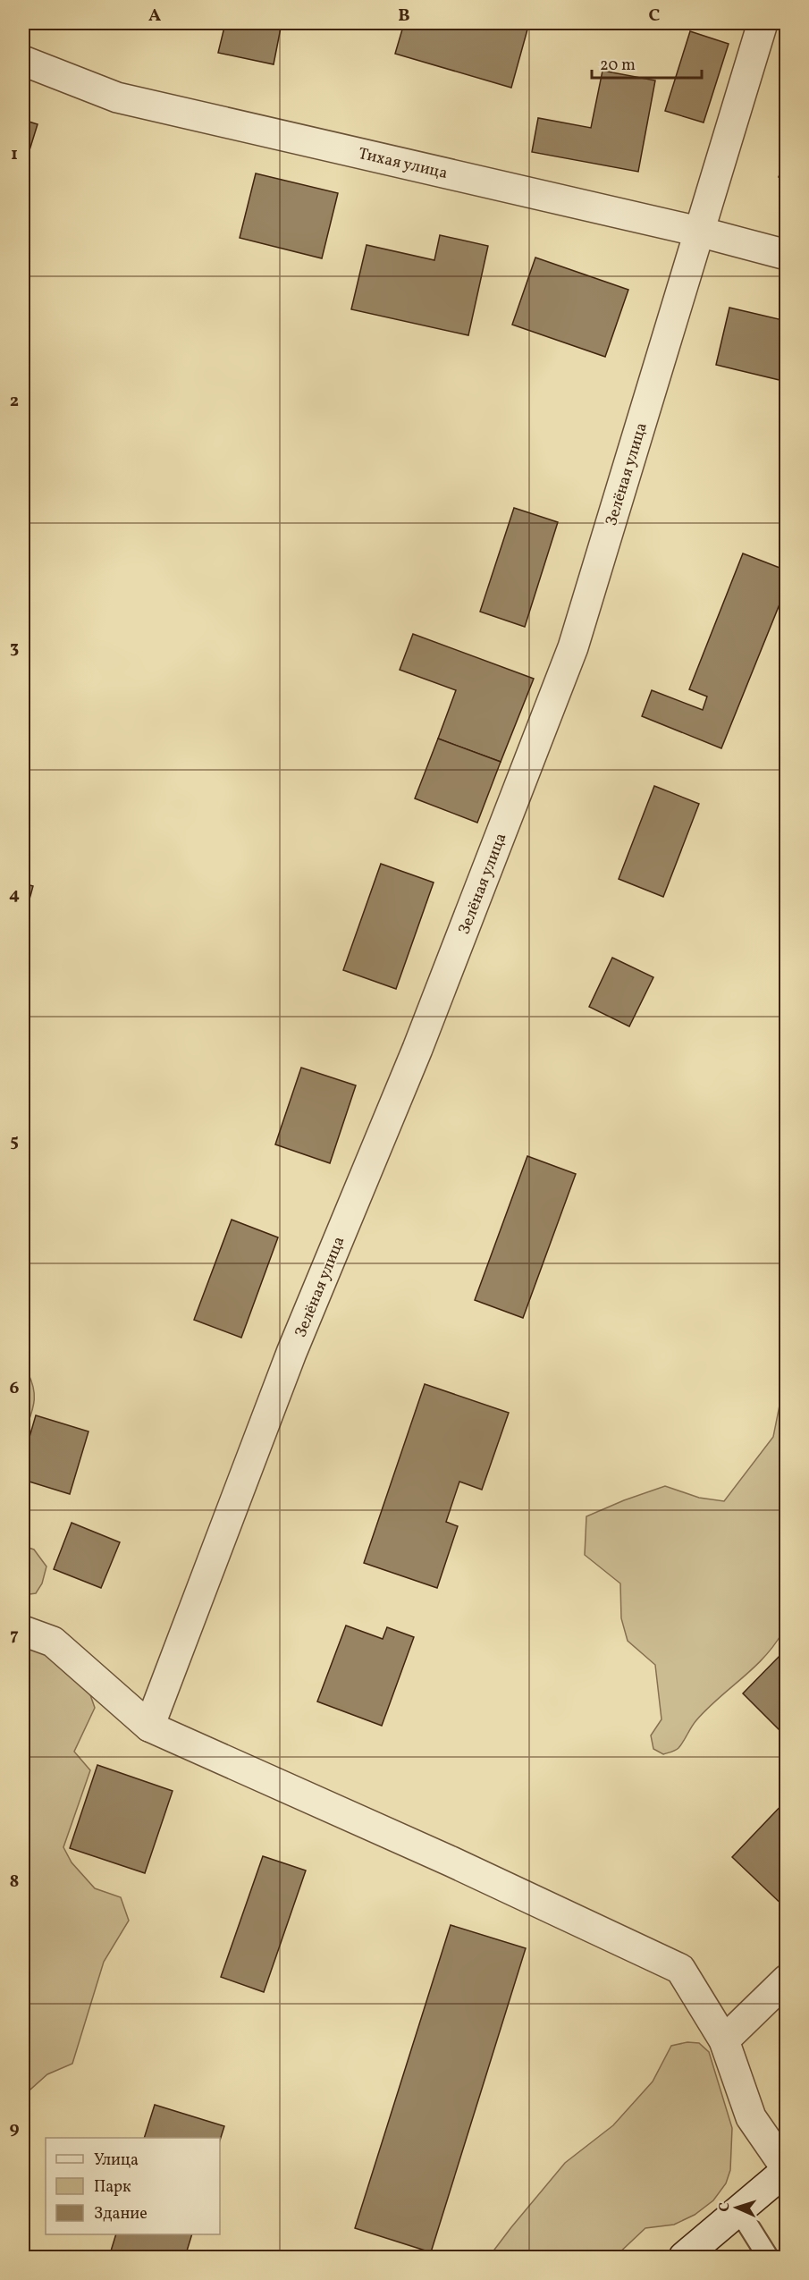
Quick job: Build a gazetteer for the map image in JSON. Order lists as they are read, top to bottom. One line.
{"streets":{"street":["Тихая улица","Зелёная улица"]},"crossings":[["Тихая улица","Зелёная улица"]],"legend":["Улица","Парк","Здание"],"scale_bar":"20 m","north":"left","grid":{"columns":["A","B","C"],"rows":["1","2","3","4","5","6","7","8","9"]}}
